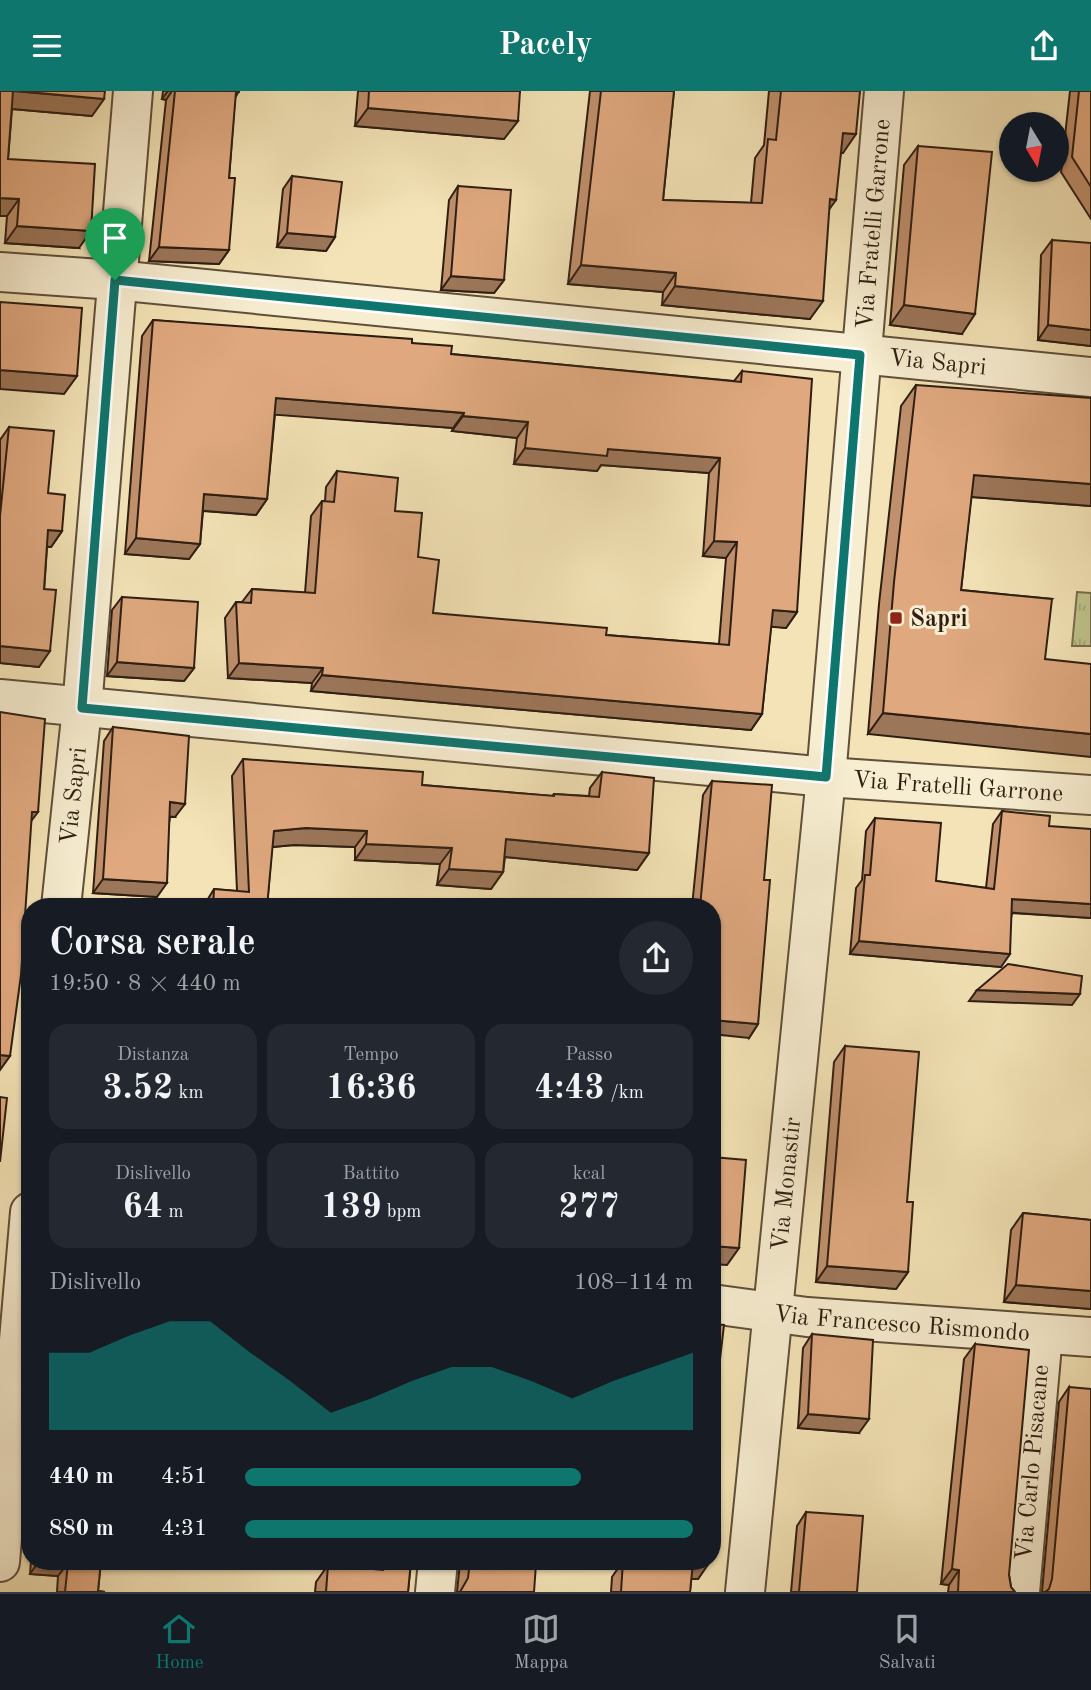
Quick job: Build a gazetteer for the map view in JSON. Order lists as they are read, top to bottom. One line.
{"streets":{"street":["Via Fratelli Garrone","Via Sapri","Via Monastir","Via Francesco Rismondo","Via Carlo Pisacane"]},"crossings":[["Via Fratelli Garrone","Via Sapri"],["Via Fratelli Garrone","Via Monastir"],["Via Monastir","Via Francesco Rismondo"],["Via Francesco Rismondo","Via Carlo Pisacane"]],"places":{"transit":["Sapri"]},"north":"bottom","page":{"header":"Pacely","heading":["Corsa serale","19:50 · 8 × 440 m"],"stats":[["Distanza","3.52 km"],["Tempo","16:36"],["Passo","4:43 /km"],["Dislivello","64 m"],["Battito","139 bpm"],["kcal","277"]],"chart":["Dislivello","108–114 m"],"list":[{"name":"440 m","note":"4:51"},{"name":"880 m","note":"4:31"}],"tabs":["Home","Mappa","Salvati"]}}
